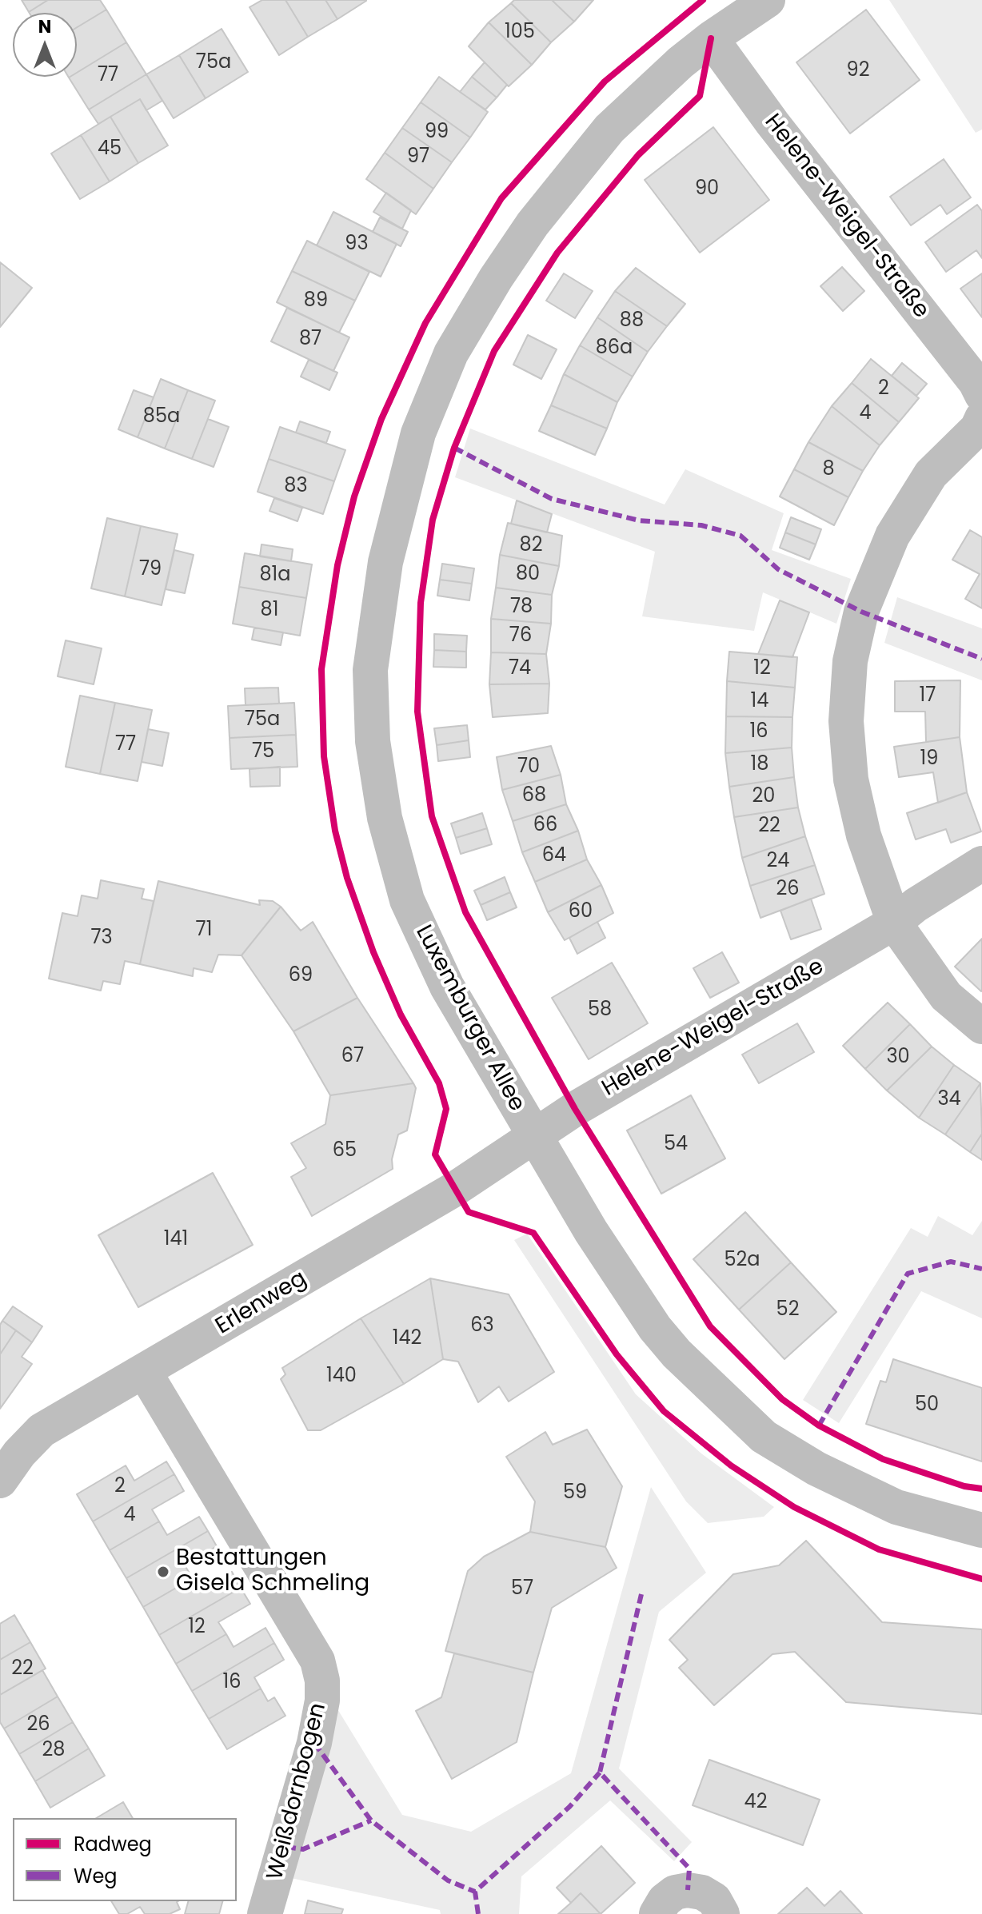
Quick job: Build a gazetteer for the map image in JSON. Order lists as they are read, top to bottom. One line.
{"streets":{"street":["Helene-Weigel-Straße","Luxemburger Allee","Erlenweg","Weißdornbogen"]},"crossings":[["Helene-Weigel-Straße","Luxemburger Allee"],["Helene-Weigel-Straße","Erlenweg"],["Luxemburger Allee","Erlenweg"],["Erlenweg","Weißdornbogen"]],"places":["Bestattungen Gisela Schmeling"],"house_numbers":["105","75a","92","77","99","45","97","90","93","89","88","87","86a","2","4","85a","8","83","82","79","80","81a","78","81","76","74","12","17","14","75a","16","77","75","19","18","70","68","20","66","22","64","24","26","60","71","73","69","58","67","30","34","54","65","141","52a","52","63","142","140","50","2","59","4","57","12","22","16","26","28","42"],"legend":["Radweg","Weg"],"north":"top"}
